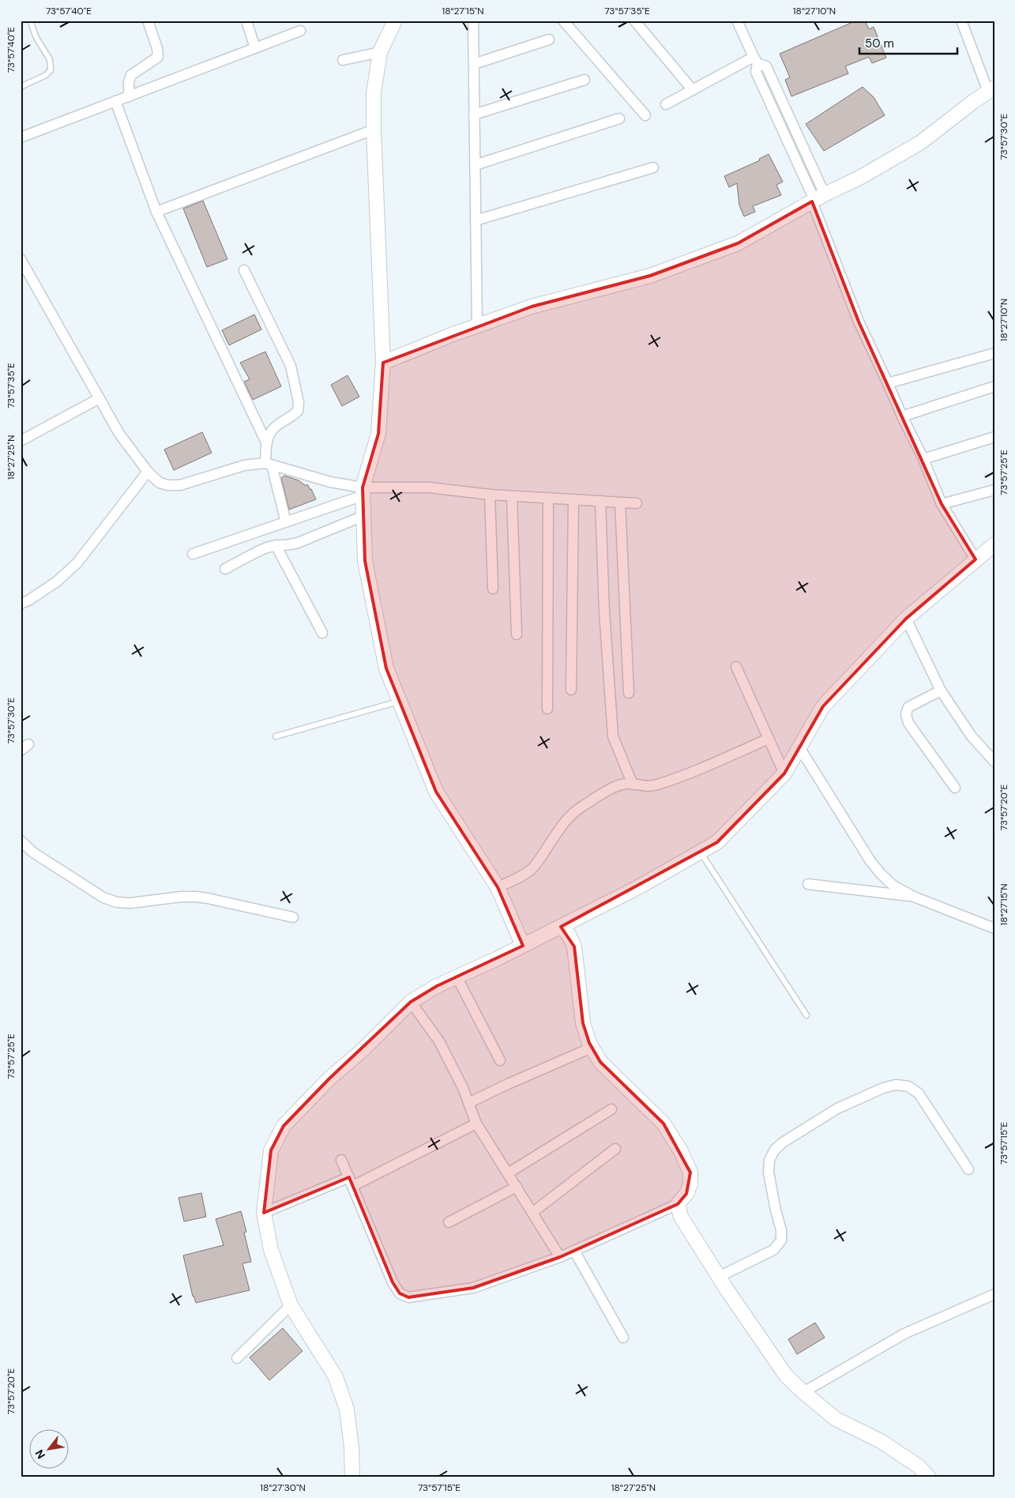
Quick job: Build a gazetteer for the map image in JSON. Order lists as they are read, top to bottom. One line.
{"scale_bar":"50 m","north":"bottom left","coordinates":["73°57'40\"E","18°27'15\"N","73°57'35\"E","18°27'10\"N","73°57'30\"E","18°27'25\"N","73°57'25\"E","73°57'20\"E","73°57'15\"E","18°27'30\"N"]}
